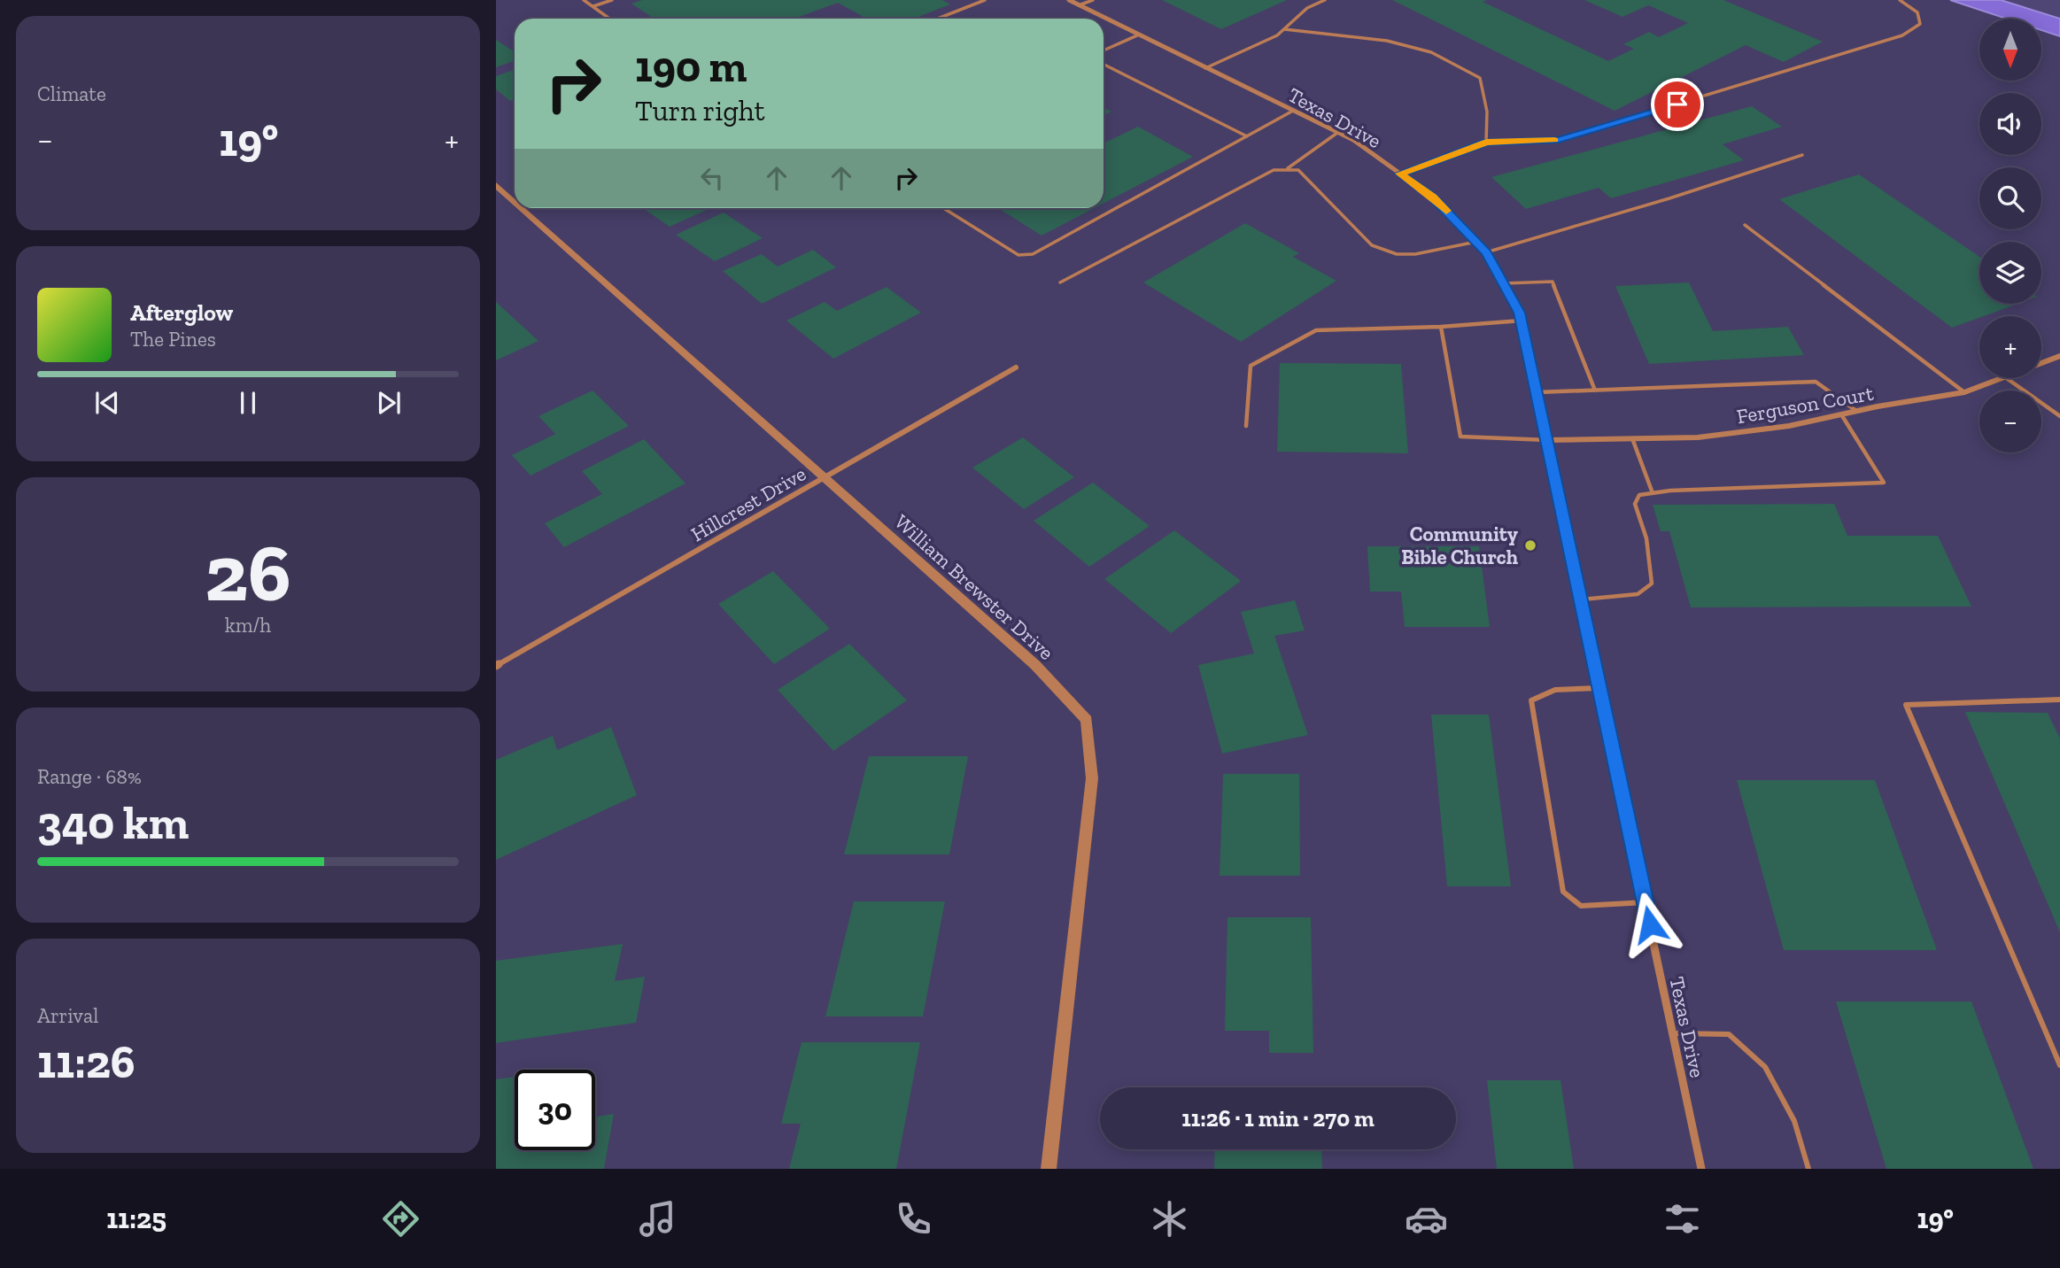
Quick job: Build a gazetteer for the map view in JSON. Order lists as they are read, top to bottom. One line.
{"streets":{"street":["Texas Drive","Ferguson Court","Hillcrest Drive","William Brewster Drive"]},"crossings":[["Texas Drive","Ferguson Court"],["Hillcrest Drive","William Brewster Drive"]],"places":["Community Bible Church"],"north":"bottom","page":{"tile":["Climate",["26","km/h"],["Range · 68%","340 km"],["Arrival","11:26"]],"map_buttons":["+","−"],"turn":["190 m","Turn right"],"heat":["−","19°","+"],"song":["Afterglow","The Pines"],"limit":"30","trip":"11:26 · 1 min · 270 m","tabs":["11:25","19°"]}}
